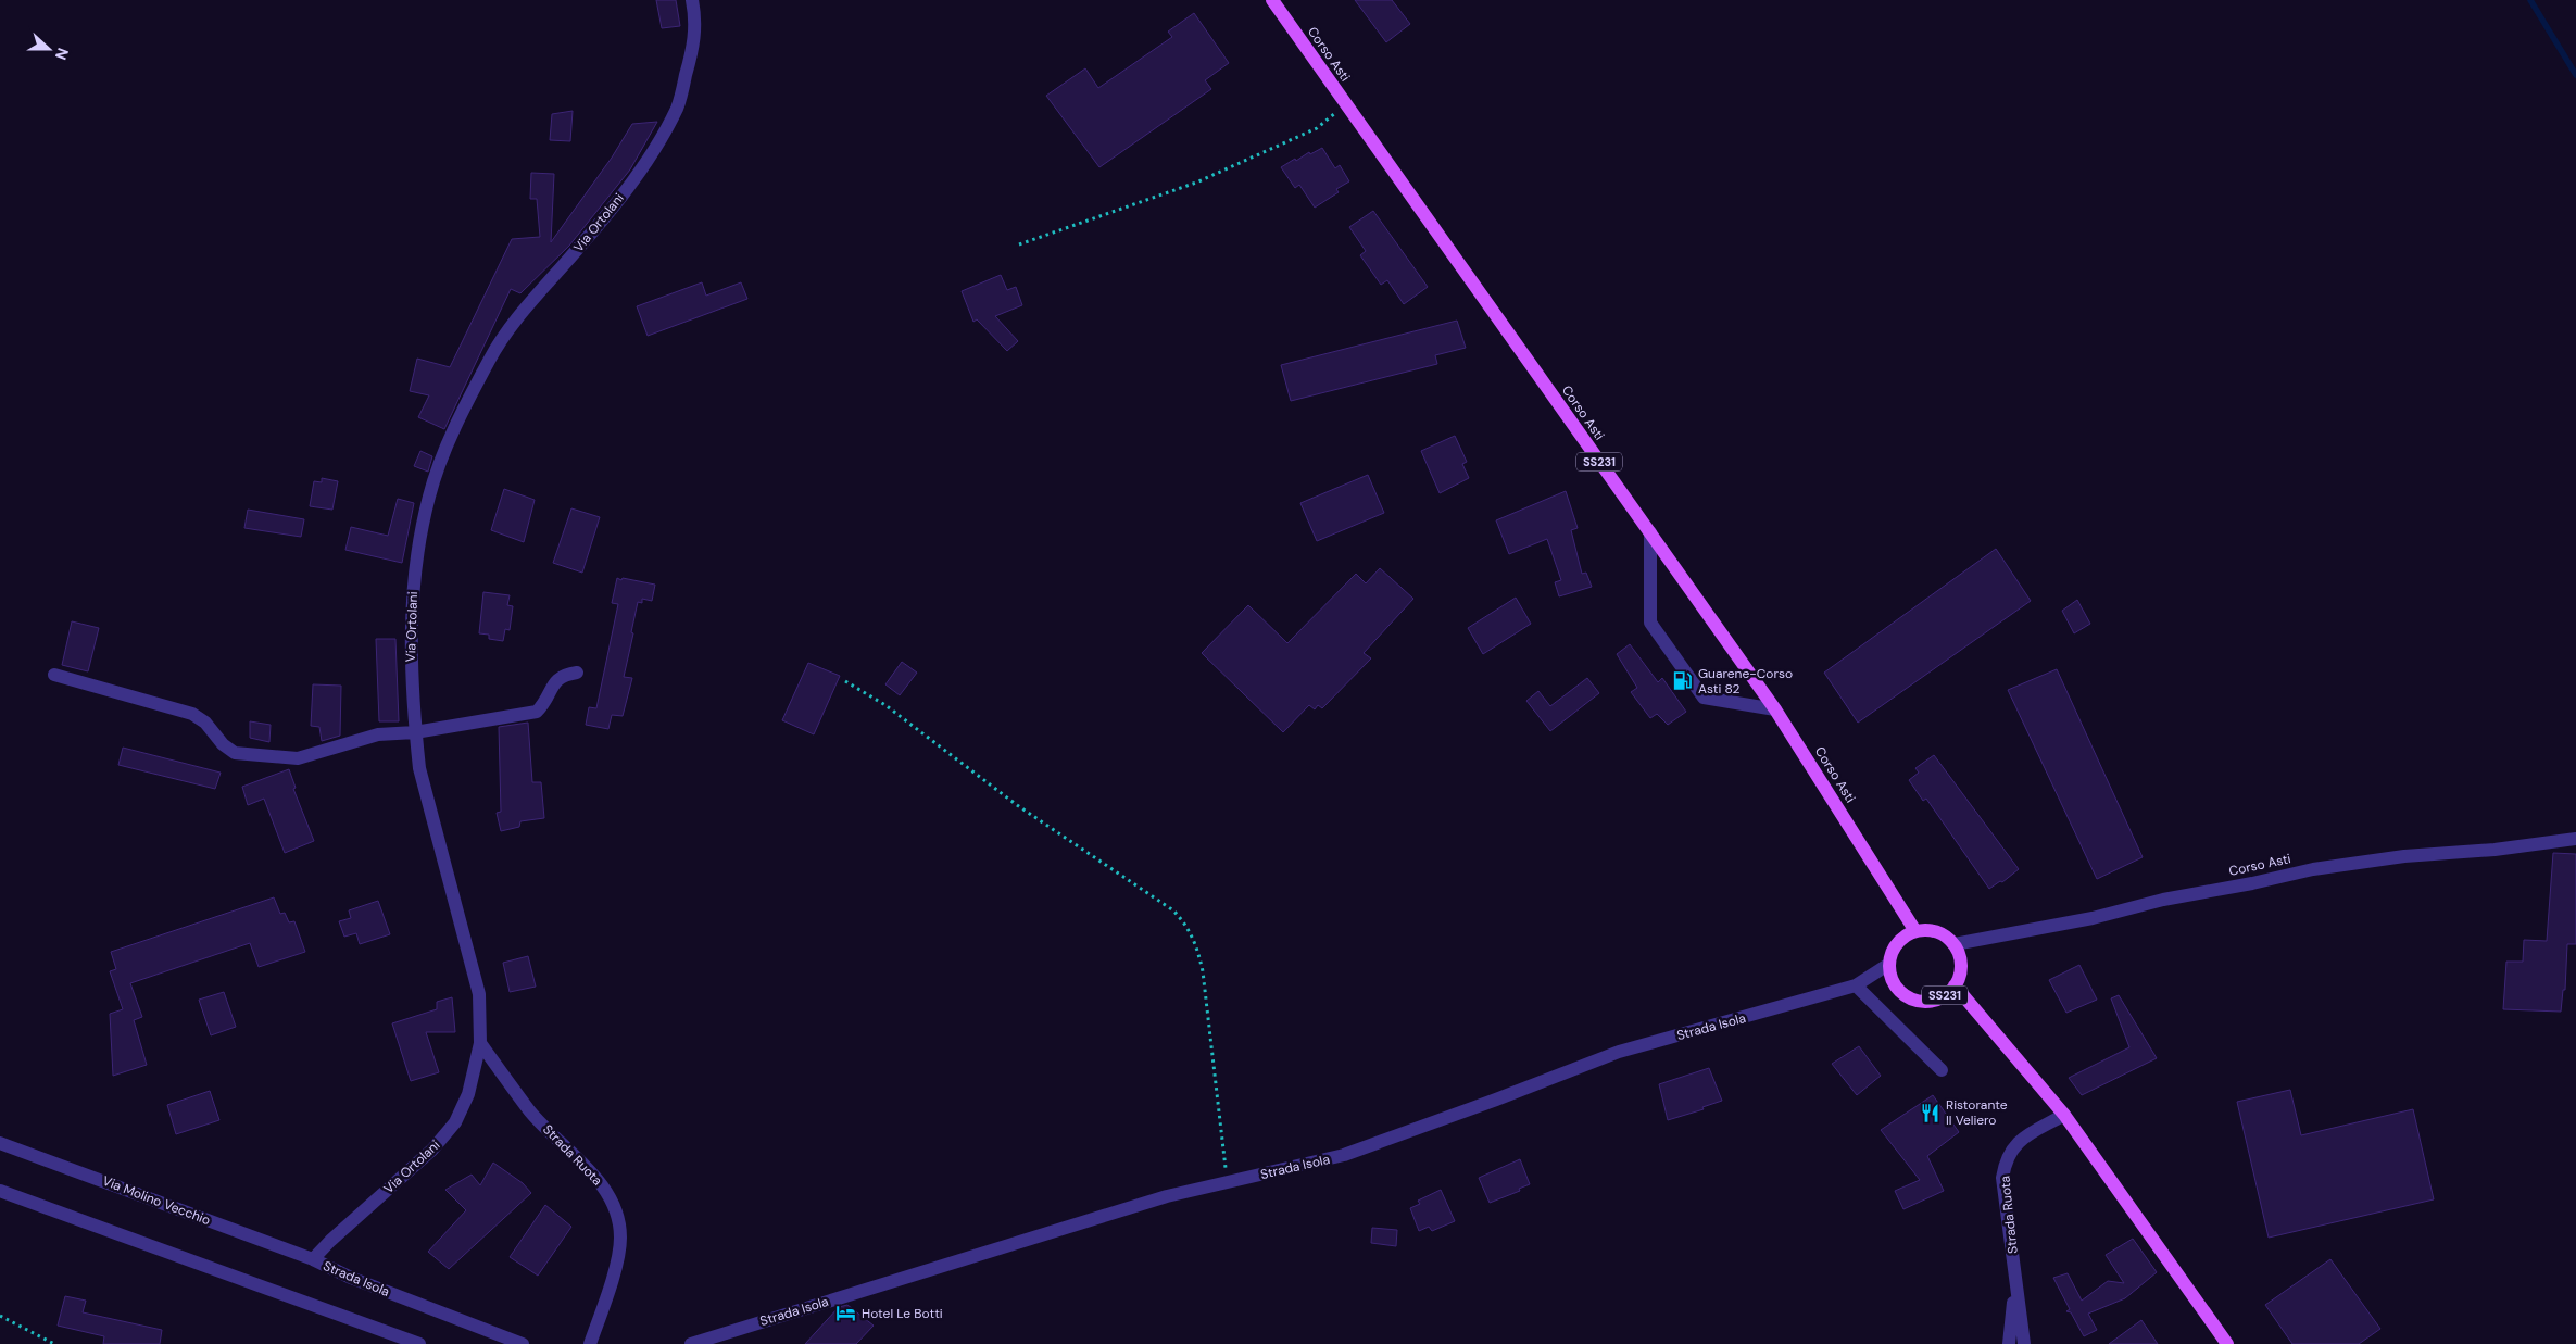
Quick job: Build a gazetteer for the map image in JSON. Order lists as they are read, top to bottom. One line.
{"streets":{"main road":["Corso Asti","SS231"],"street":["Via Ortolani","Strada Isola","Strada Ruota","Via Molino Vecchio"]},"crossings":[["Corso Asti","SS231"],["Corso Asti","Strada Isola"],["Via Ortolani","Strada Isola"],["Via Ortolani","Strada Ruota"],["Via Ortolani","Via Molino Vecchio"],["SS231","Strada Isola"],["Strada Isola","Via Molino Vecchio"]],"places":{"fuel station":["Guarene-Corso Asti 82"],"restaurant":["Ristorante Il Veliero"],"hotel":["Hotel Le Botti"]},"north":"right"}
